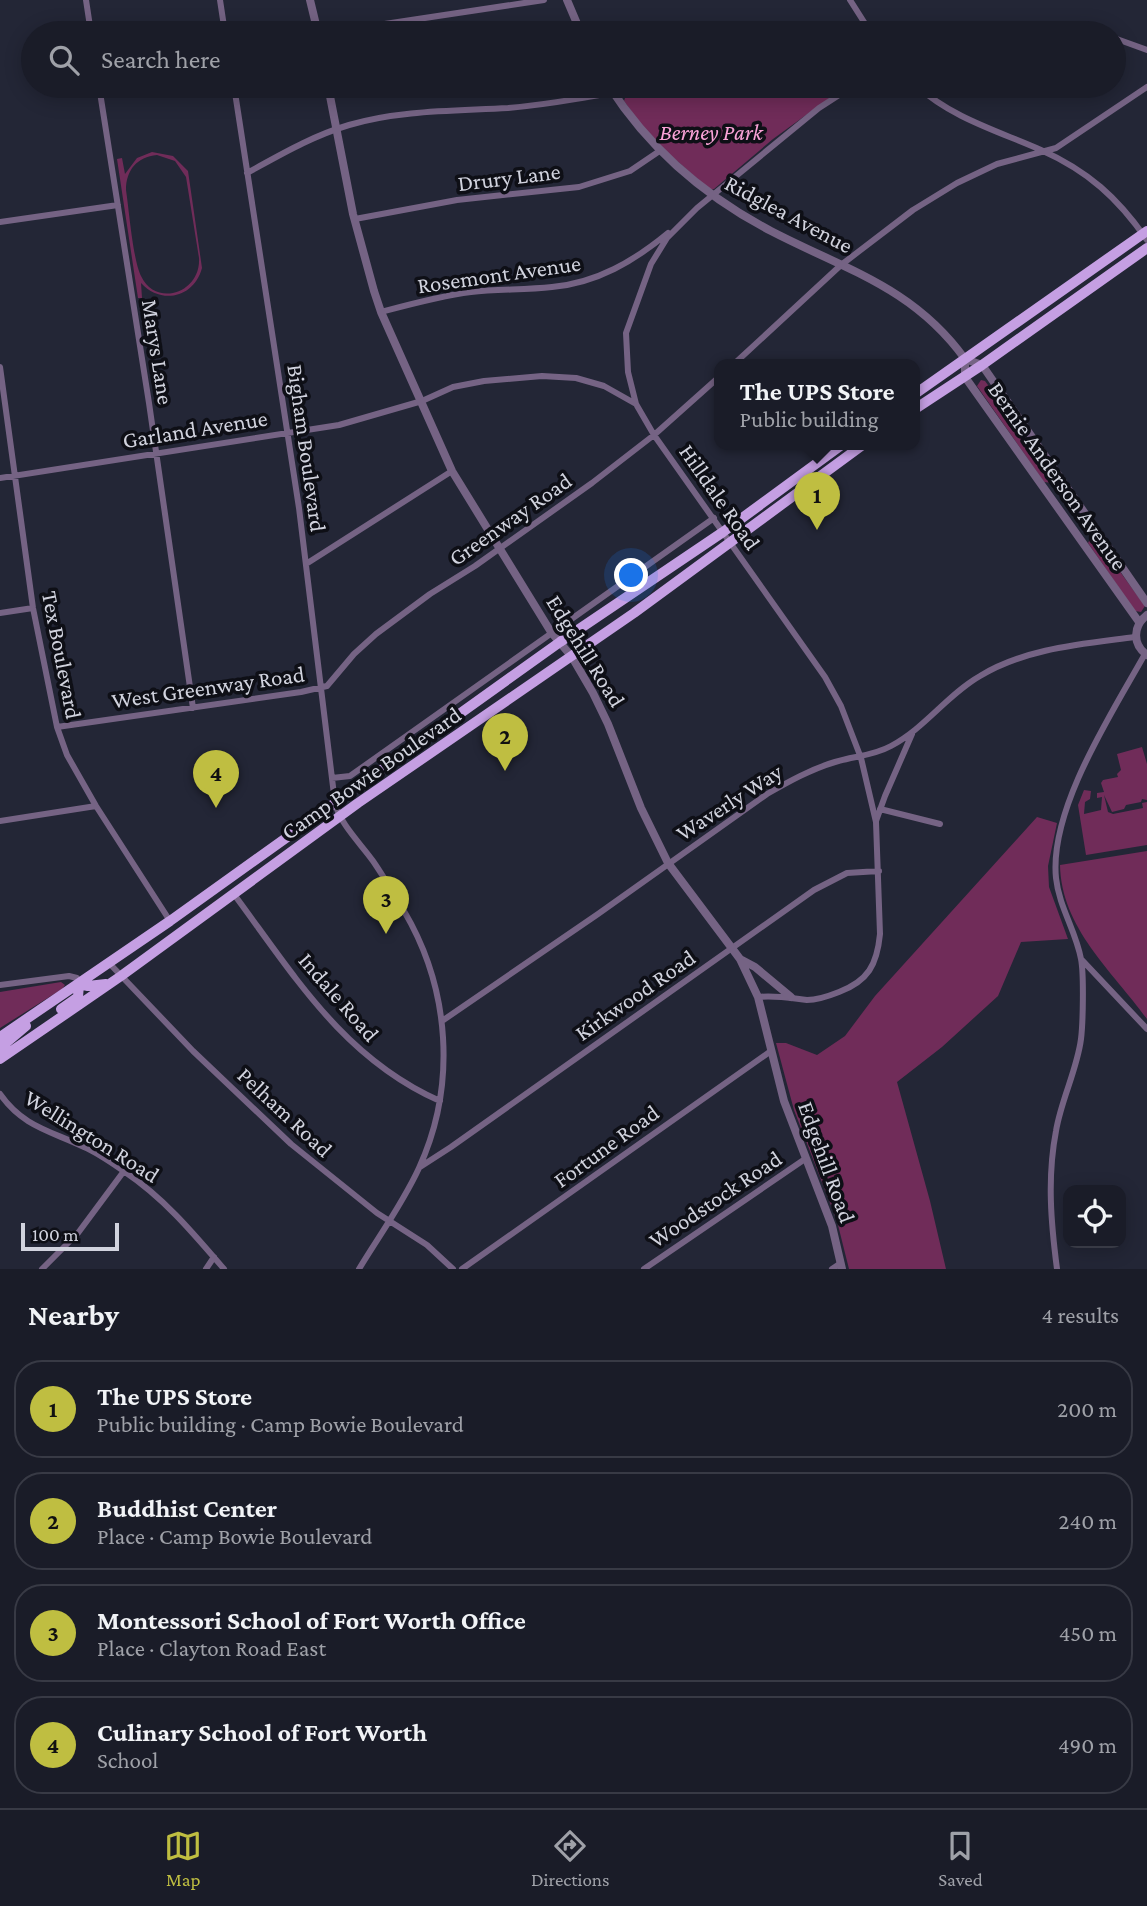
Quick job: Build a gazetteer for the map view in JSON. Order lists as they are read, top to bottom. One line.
{"streets":{"main road":["Camp Bowie Boulevard"],"street":["Drury Lane","Ridglea Avenue","Rosemont Avenue","Marys Lane","Garland Avenue","Bigham Boulevard","Bernie Anderson Avenue","Hilldale Road","Greenway Road","Edgehill Road","Tex Boulevard","West Greenway Road","Waverly Way","Kirkwood Road","Indale Road","Pelham Road","Wellington Road","Fortune Road","Woodstock Road"]},"crossings":[["Drury Lane","Ridglea Avenue"],["Drury Lane","Edgehill Road"],["Ridglea Avenue","Rosemont Avenue"],["Ridglea Avenue","Bernie Anderson Avenue"],["Rosemont Avenue","Hilldale Road"],["Rosemont Avenue","Edgehill Road"],["Marys Lane","Garland Avenue"],["Marys Lane","West Greenway Road"],["Garland Avenue","Bigham Boulevard"],["Garland Avenue","Hilldale Road"],["Garland Avenue","Edgehill Road"],["Garland Avenue","Tex Boulevard"],["Bigham Boulevard","Greenway Road"],["Bigham Boulevard","West Greenway Road"],["Bigham Boulevard","Camp Bowie Boulevard"],["Bigham Boulevard","Waverly Way"],["Bigham Boulevard","Kirkwood Road"],["Bigham Boulevard","Indale Road"],["Hilldale Road","Greenway Road"],["Hilldale Road","Edgehill Road"],["Hilldale Road","Camp Bowie Boulevard"],["Hilldale Road","Waverly Way"],["Hilldale Road","Kirkwood Road"],["Greenway Road","Edgehill Road"],["Greenway Road","West Greenway Road"],["Edgehill Road","Camp Bowie Boulevard"],["Edgehill Road","Waverly Way"],["Edgehill Road","Kirkwood Road"],["Edgehill Road","Fortune Road"],["Edgehill Road","Woodstock Road"],["Tex Boulevard","West Greenway Road"],["Tex Boulevard","Camp Bowie Boulevard"],["Camp Bowie Boulevard","Indale Road"],["Camp Bowie Boulevard","Pelham Road"]],"parks":["Berney Park"],"scale_bar":"100 m","page":{"search":"Search here","popup":["The UPS Store","Public building"],"pins":["1","2","4","3"],"scale":"100 m","heading":["Nearby","4 results"],"list":[{"mark":"1","name":"The UPS Store","note":"Public building · Camp Bowie Boulevard","value":"200 m"},{"mark":"2","name":"Buddhist Center","note":"Place · Camp Bowie Boulevard","value":"240 m"},{"mark":"3","name":"Montessori School of Fort Worth Office","note":"Place · Clayton Road East","value":"450 m"},{"mark":"4","name":"Culinary School of Fort Worth","note":"School","value":"490 m"}],"nav":["Map","Directions","Saved"]}}
